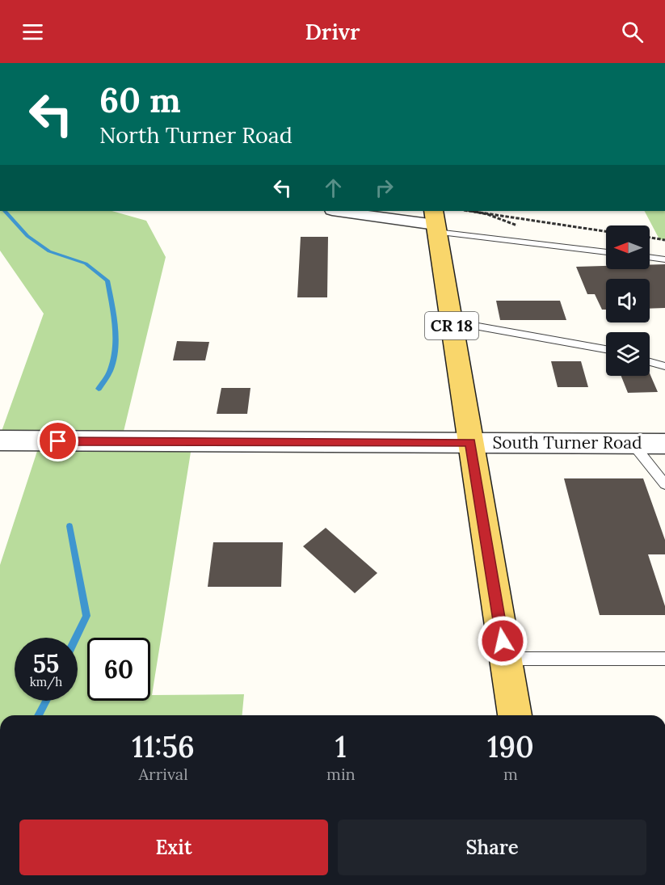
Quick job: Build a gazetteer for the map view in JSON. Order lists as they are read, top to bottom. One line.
{"streets":{"main road":["CR 18"],"street":["South Turner Road"]},"crossings":[["CR 18","South Turner Road"]],"north":"left","page":{"header":"Drivr","turn":["60 m","North Turner Road"],"speed":"55 km/h","limit":"60","eta":["11:56","Arrival","1","min","190","m"],"buttons":["Exit","Share"]}}
